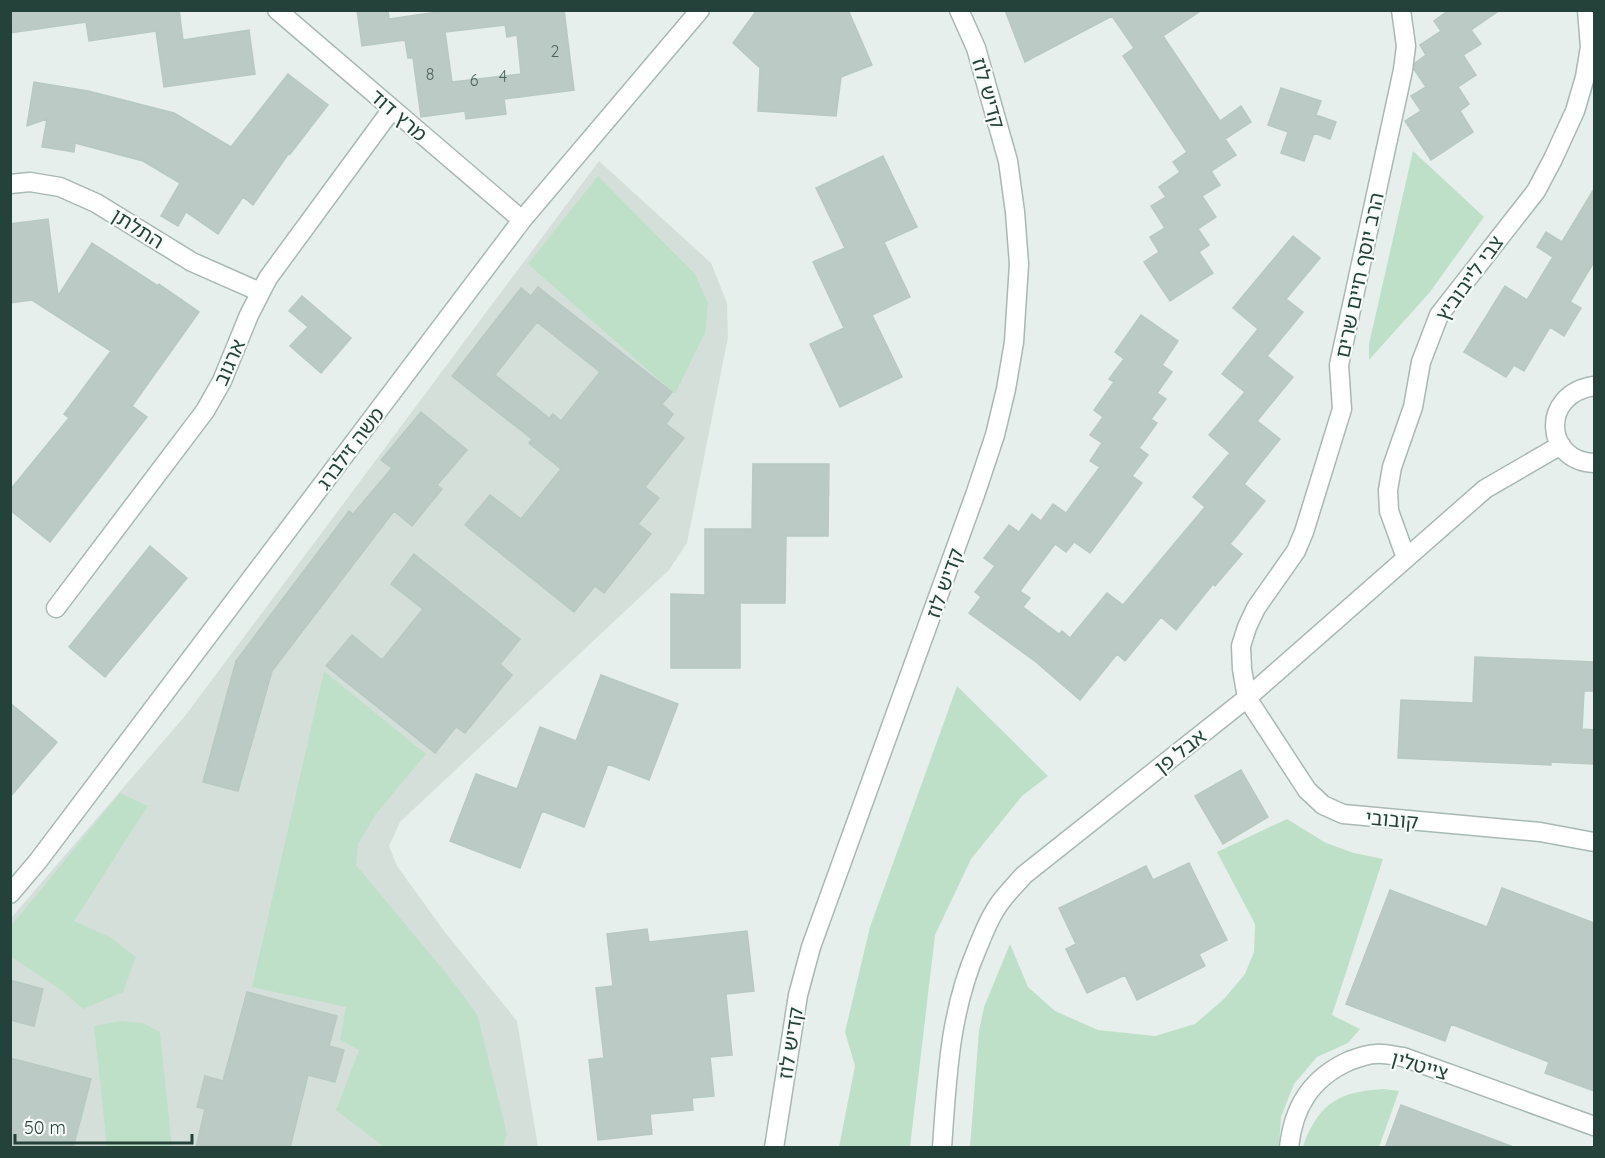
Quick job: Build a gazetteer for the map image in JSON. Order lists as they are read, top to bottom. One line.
{"streets":{"street":["קדיש לוז","מרץ דוד","התלתן","הרב יוסף חיים שרים","צבי לייבוביץ","ארגוב","משה זילברג","אבל פן","קובובי","צייטלין"]},"crossings":[["מרץ דוד","ארגוב"],["מרץ דוד","משה זילברג"],["התלתן","ארגוב"],["הרב יוסף חיים שרים","אבל פן"],["הרב יוסף חיים שרים","קובובי"],["צבי לייבוביץ","אבל פן"],["אבל פן","קובובי"]],"house_numbers":["2","8","4","6"],"scale_bar":"50 m"}
